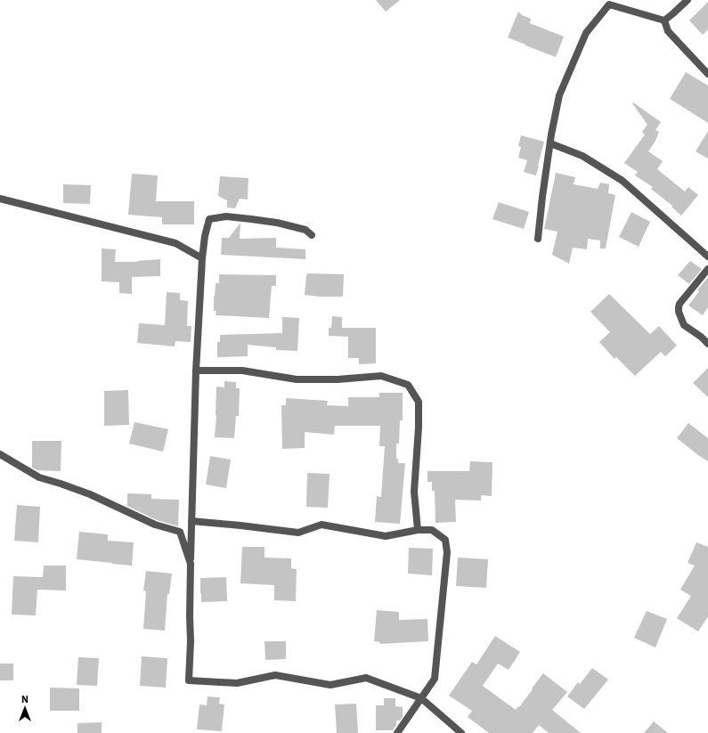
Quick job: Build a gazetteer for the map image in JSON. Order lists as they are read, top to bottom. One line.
{"north":"top"}
